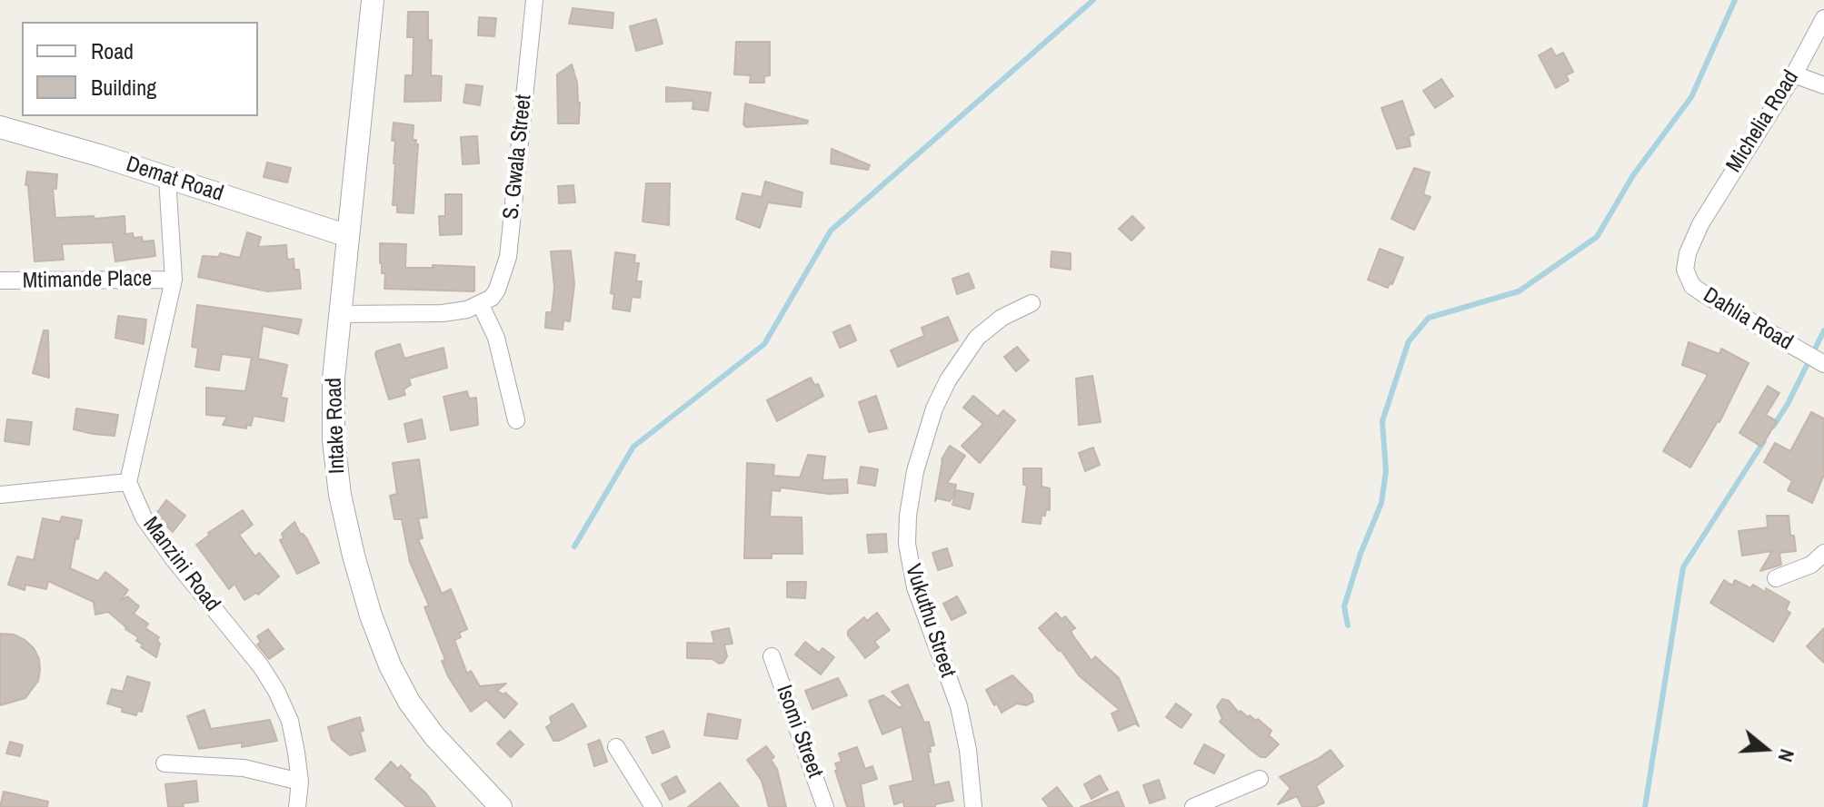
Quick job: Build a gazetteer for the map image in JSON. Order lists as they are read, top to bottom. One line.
{"streets":{"street":["Michelia Road","S. Gwala Street","Demat Road","Mtimande Place","Dahlia Road","Intake Road","Manzini Road","Vukuthu Street","Isomi Street"]},"crossings":[["Michelia Road","Dahlia Road"],["Demat Road","Intake Road"]],"legend":["Road","Building"],"north":"right"}
